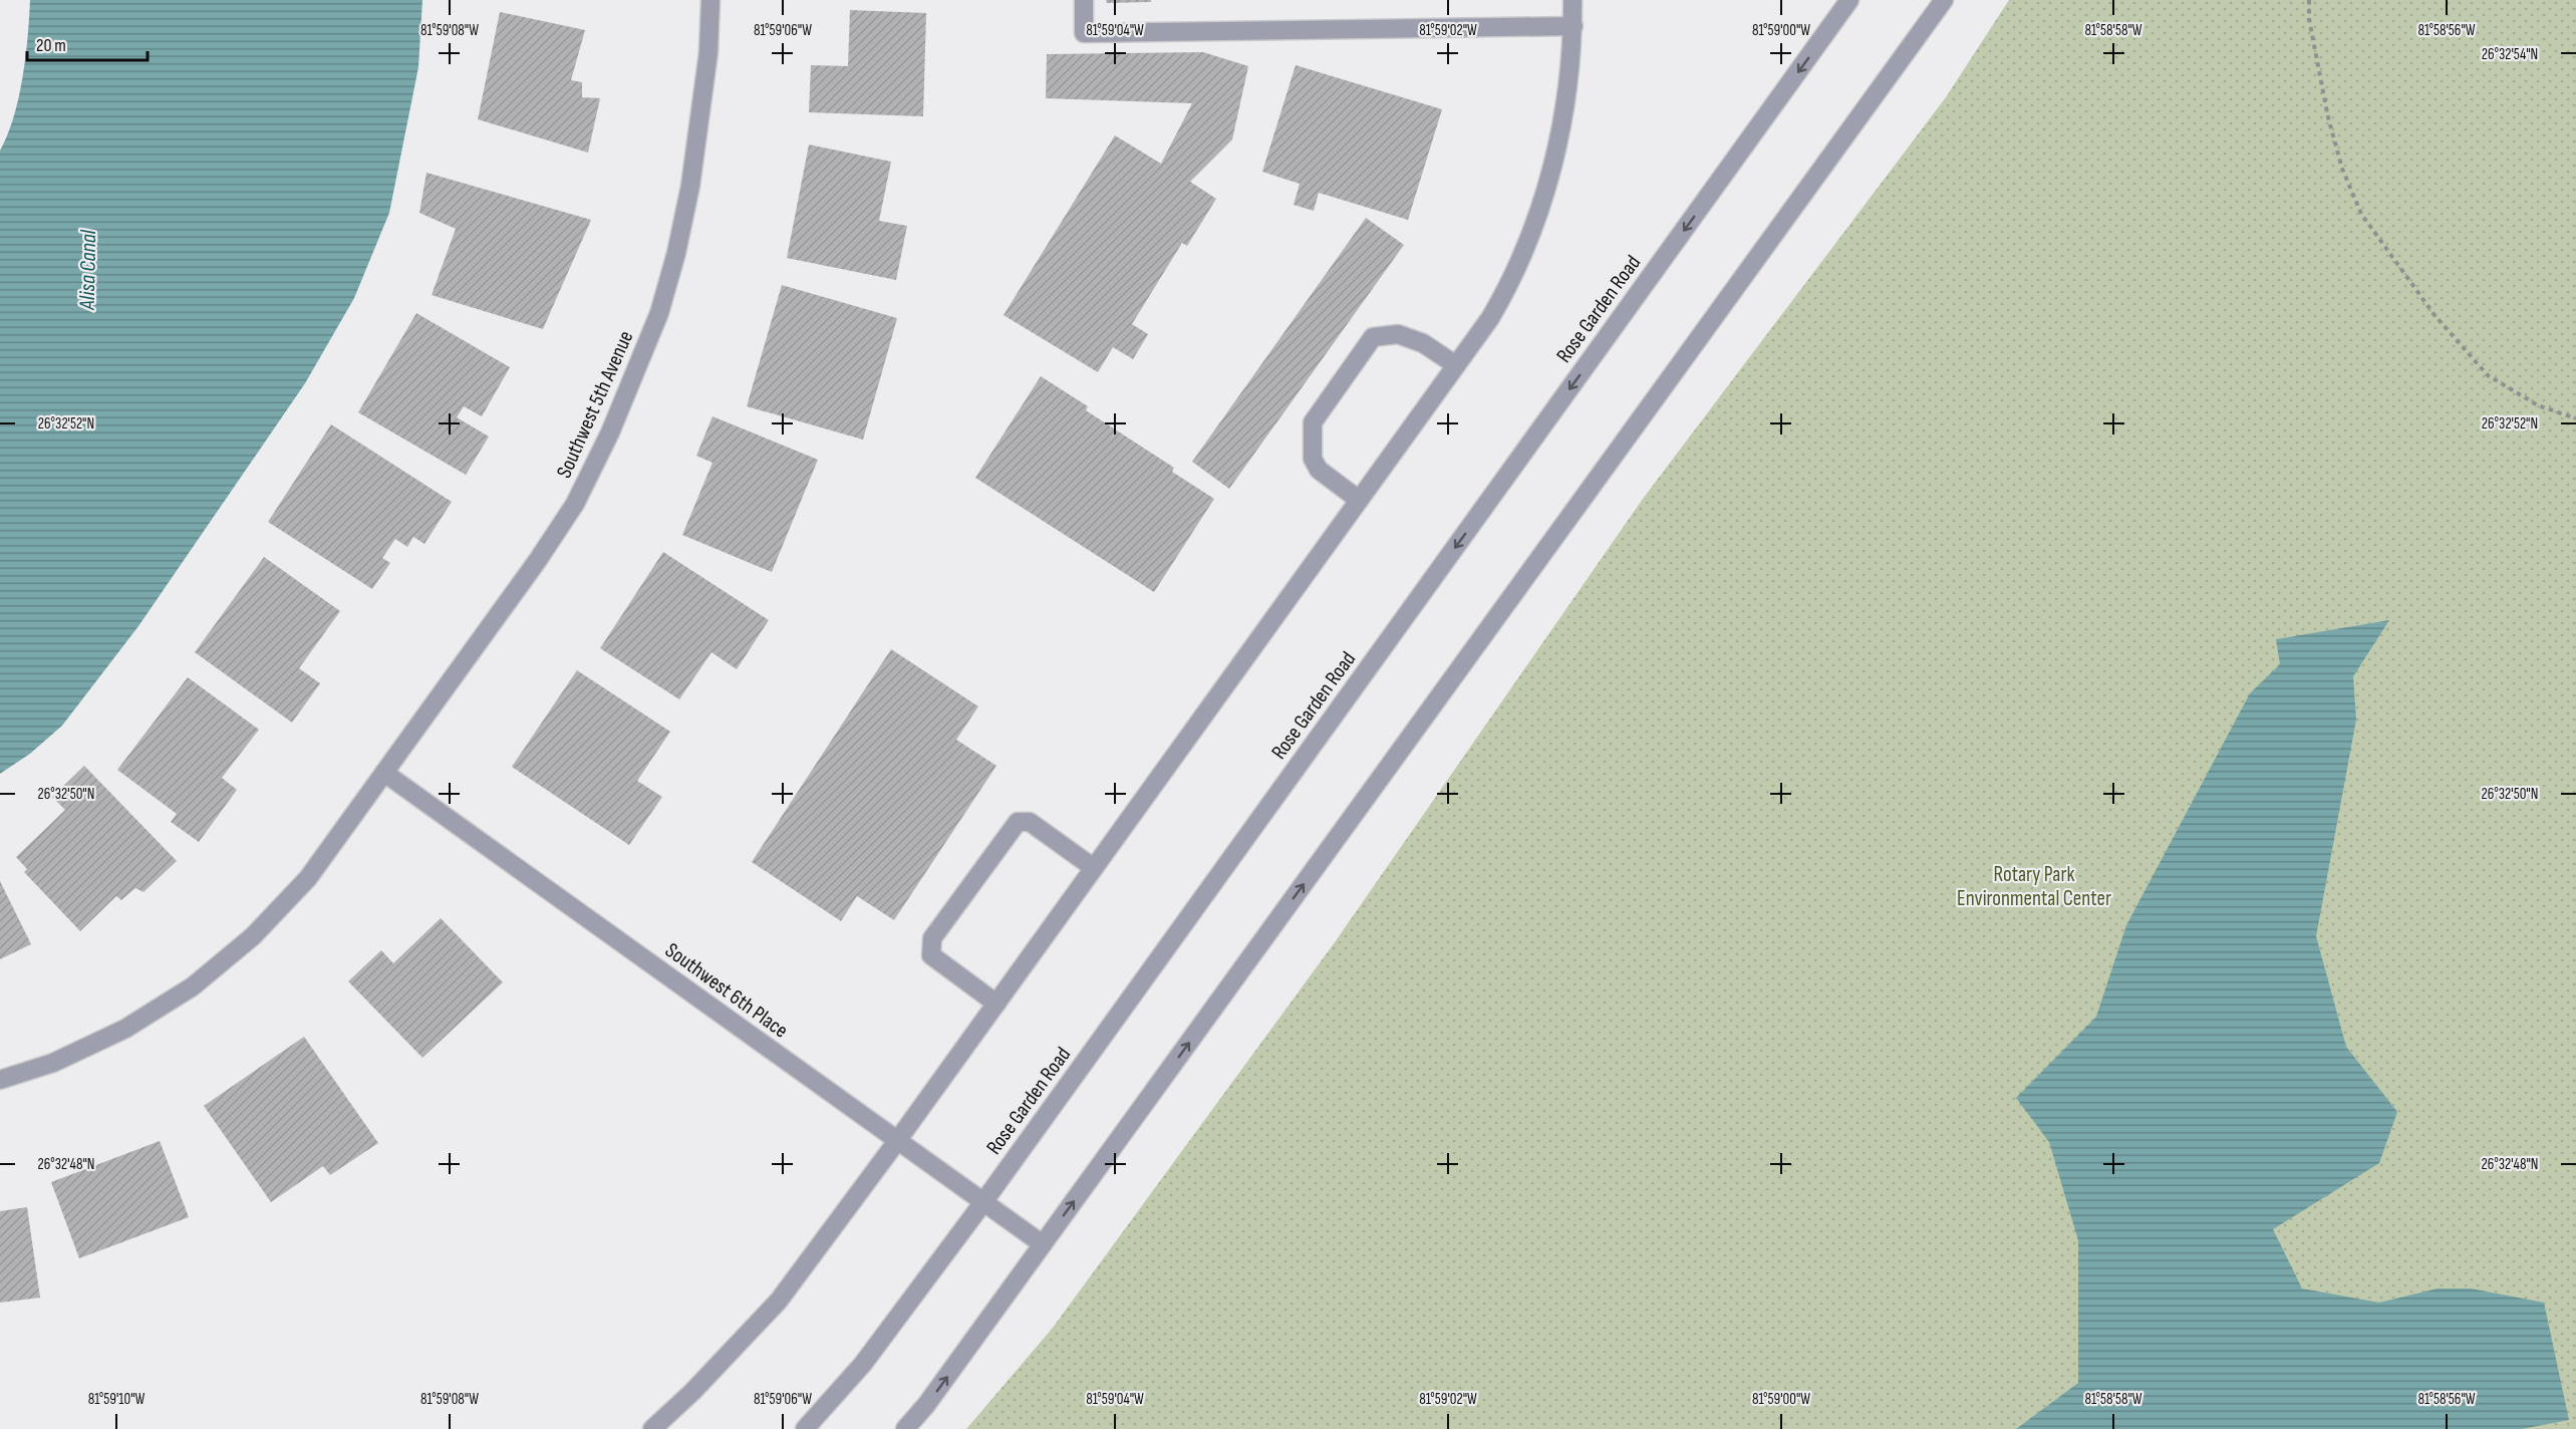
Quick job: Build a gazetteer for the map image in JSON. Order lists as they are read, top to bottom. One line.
{"streets":{"street":["Rose Garden Road","Southwest 5th Avenue","Southwest 6th Place"]},"crossings":[["Rose Garden Road","Southwest 6th Place"],["Southwest 5th Avenue","Southwest 6th Place"]],"water":["Alisa Canal"],"parks":["Rotary Park Environmental Center"],"scale_bar":"20 m","coordinates":["81°59'08\"W","81°59'06\"W","81°59'04\"W","81°59'02\"W","81°59'00\"W","81°58'58\"W","81°58'56\"W","26°32'54\"N","26°32'52\"N","26°32'50\"N","26°32'48\"N","81°59'10\"W"]}
